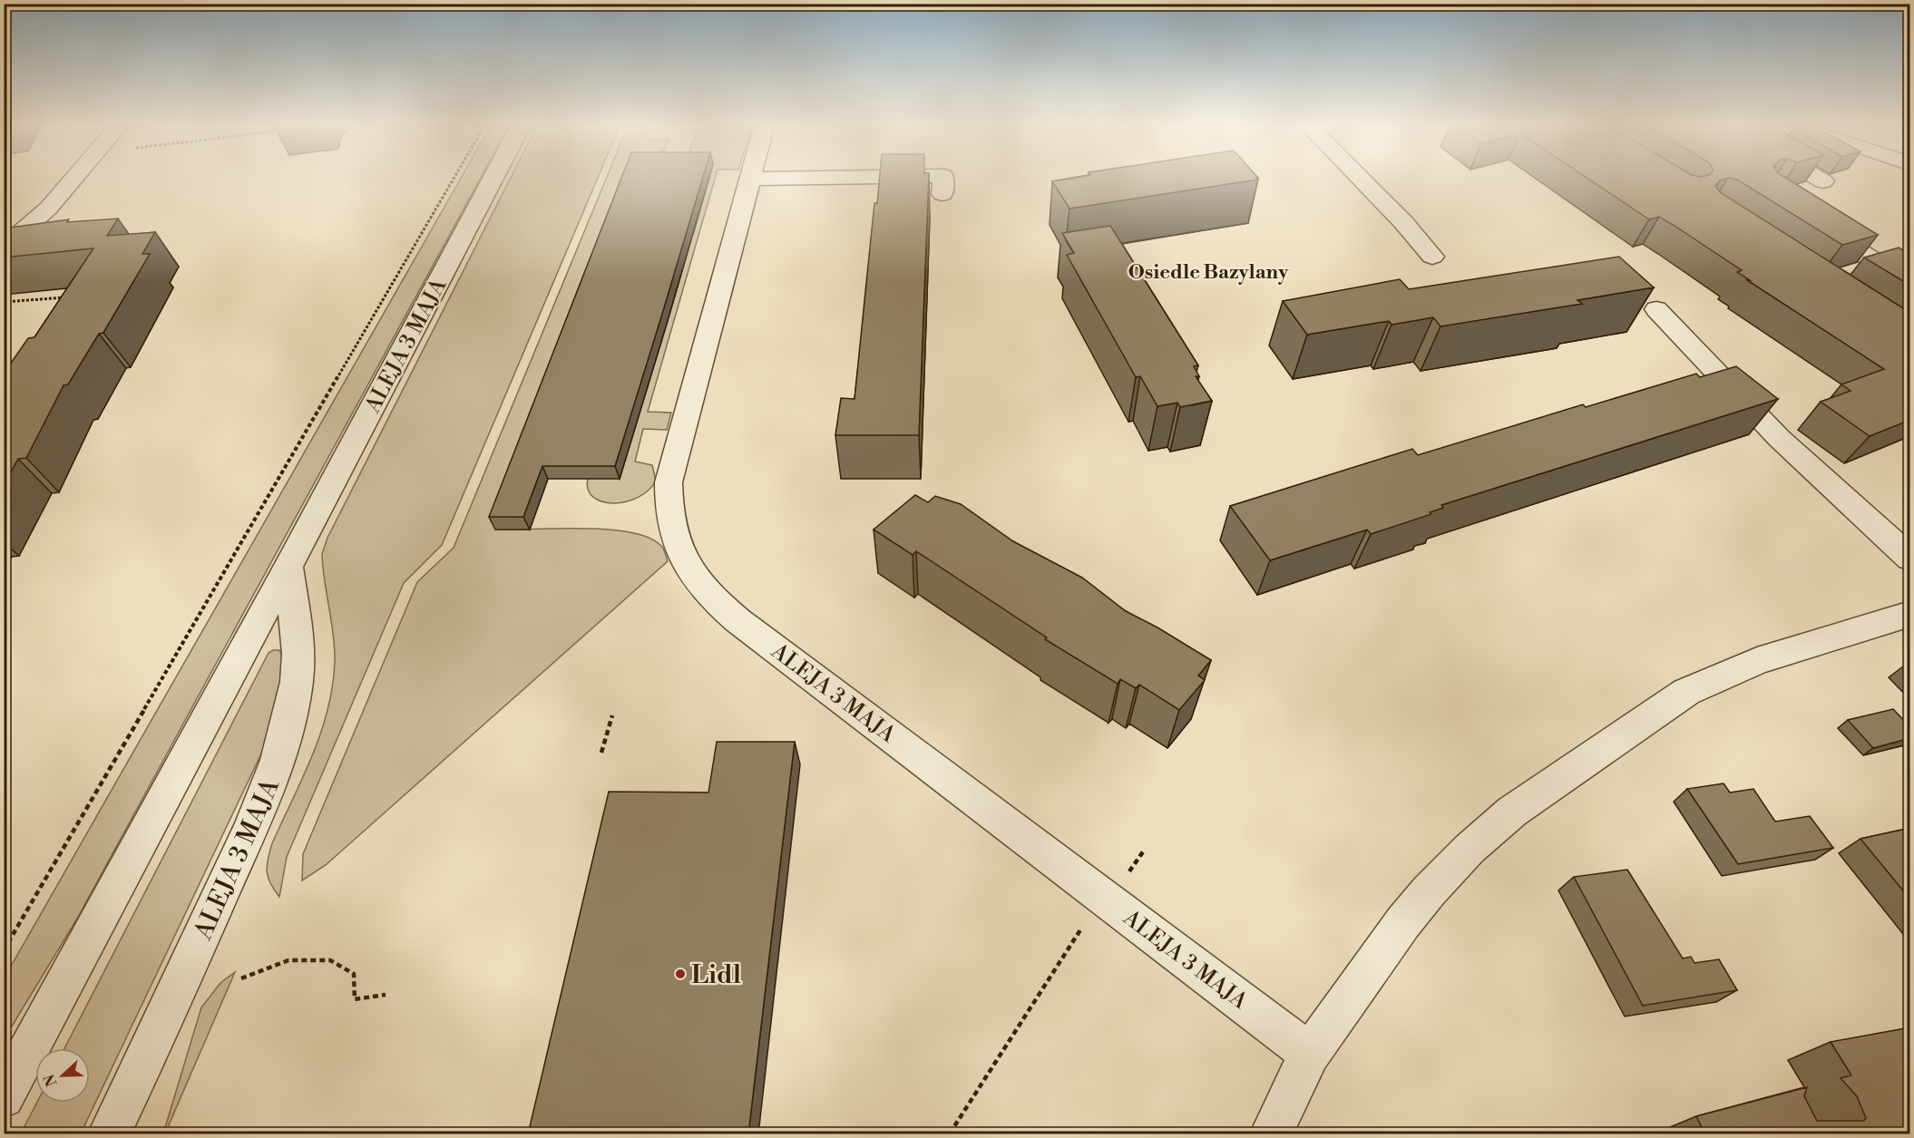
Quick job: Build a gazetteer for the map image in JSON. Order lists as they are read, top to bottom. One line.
{"streets":{"street":["ALEJA 3 MAJA"]},"districts":["Osiedle Bazylany"],"places":["Lidl"],"north":"left"}
